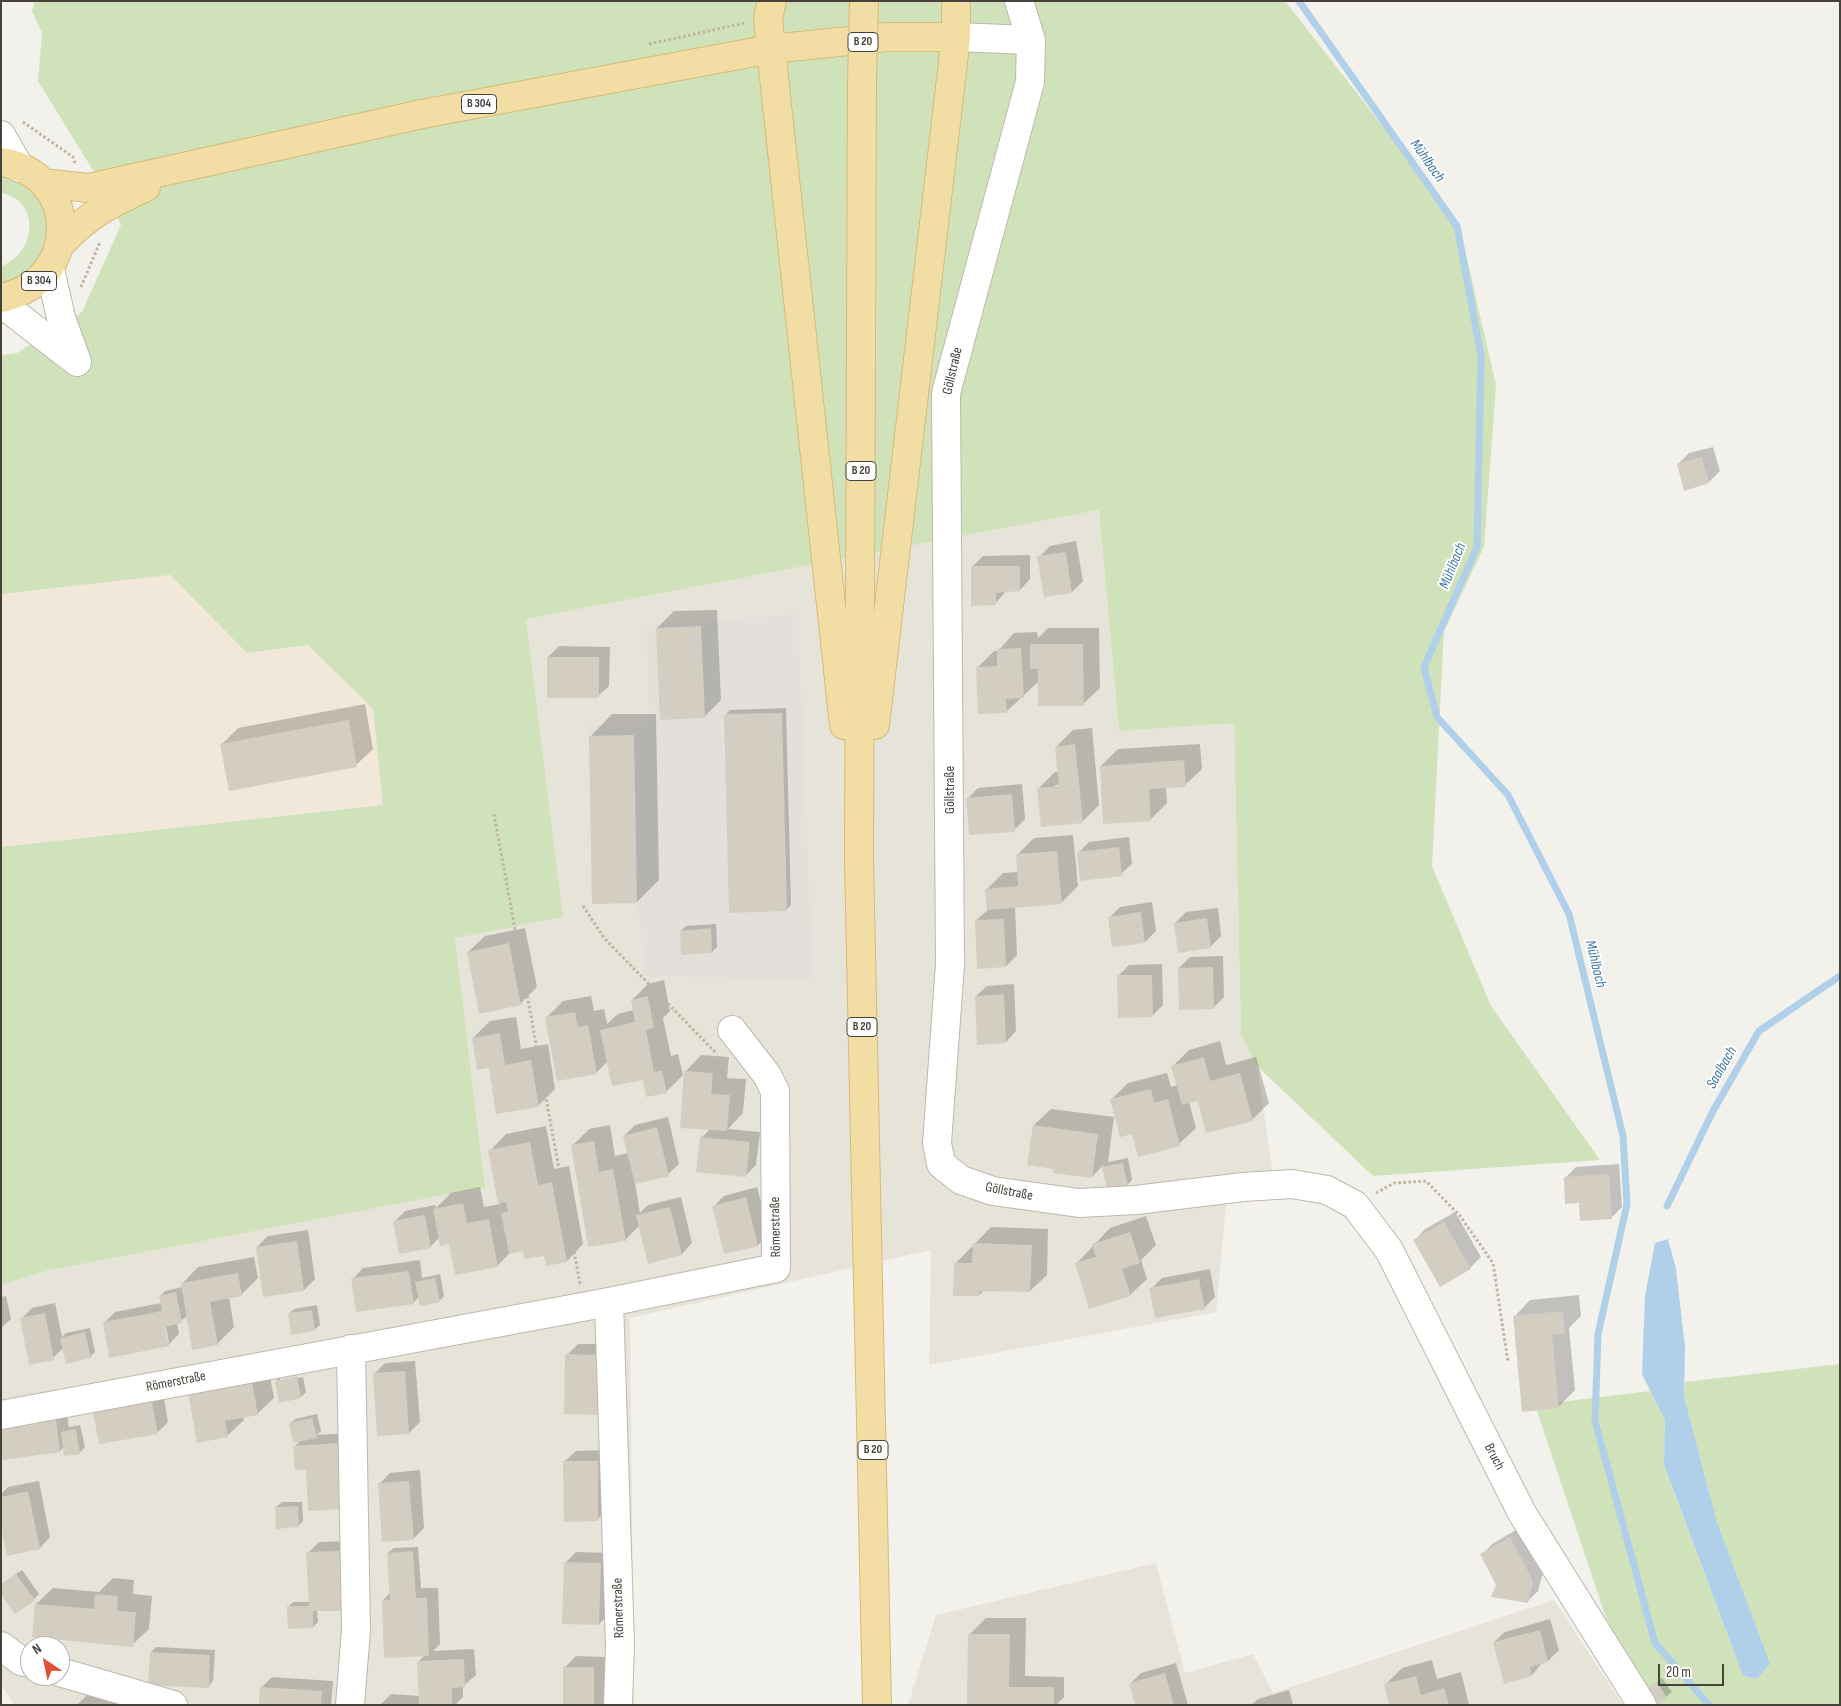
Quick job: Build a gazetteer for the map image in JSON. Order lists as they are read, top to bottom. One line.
{"streets":{"main road":["B 20","B 304"],"street":["Göllstraße","Römerstraße","Bruch"]},"crossings":[["Göllstraße","Bruch"]],"water":["Mühlbach","Saalbach"],"scale_bar":"20 m","north":"top left"}
